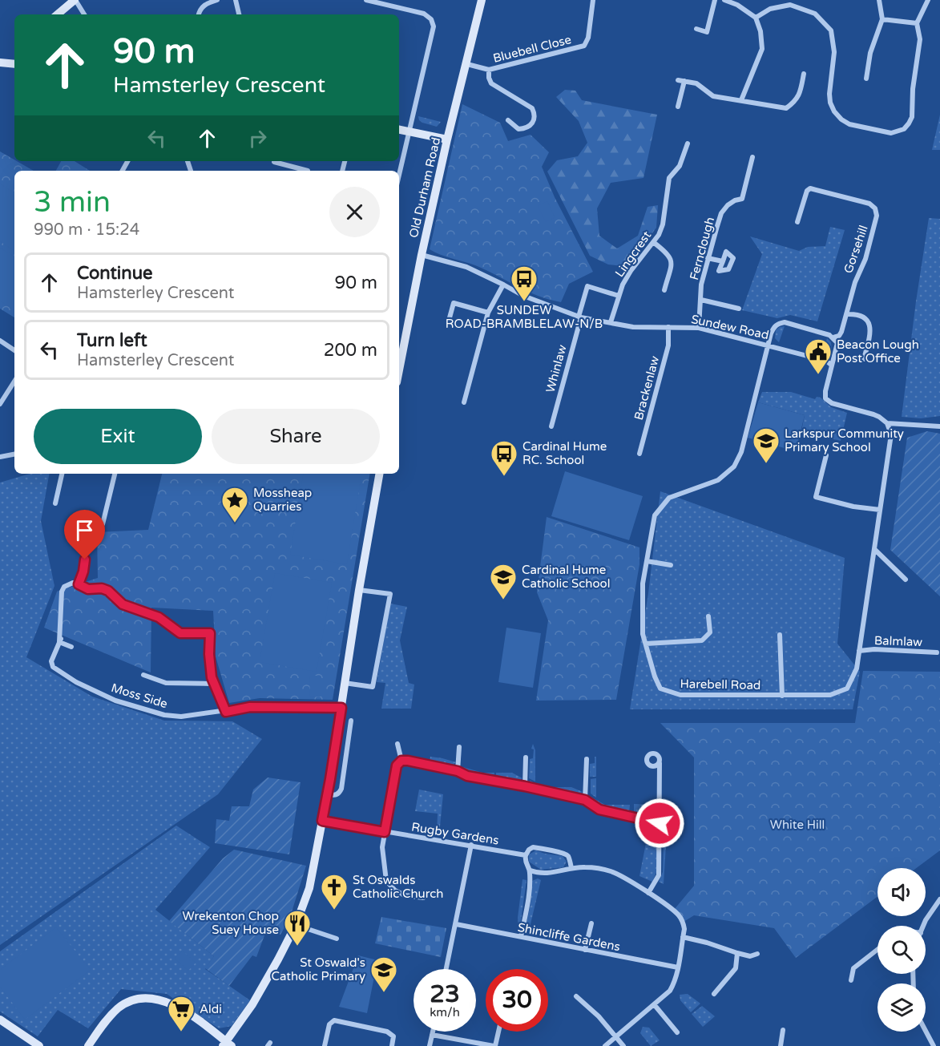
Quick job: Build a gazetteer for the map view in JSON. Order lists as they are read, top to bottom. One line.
{"streets":{"main road":["Old Durham Road"],"street":["Bluebell Close","Fernclough","Gorsehill","Lingcrest","Sundew Road","Whinlaw","Brackenlaw","Balmlaw","Harebell Road","Moss Side","Rugby Gardens","Shincliffe Gardens"]},"crossings":[["Bluebell Close","Old Durham Road"],["Old Durham Road","Sundew Road"],["Fernclough","Sundew Road"],["Gorsehill","Harebell Road"],["Lingcrest","Sundew Road"],["Lingcrest","Whinlaw"],["Sundew Road","Whinlaw"],["Sundew Road","Brackenlaw"],["Sundew Road","Harebell Road"],["Balmlaw","Harebell Road"]],"parks":["White Hill"],"places":{"bus stop":["SUNDEW ROAD-BRAMBLELAW-N/B","Cardinal Hume RC. School"],"public building":["Beacon Lough Post Office"],"school or university":["Larkspur Community Primary School","Cardinal Hume Catholic School","St Oswald's Catholic Primary"],"place":["Mossheap Quarries"],"church":["St Oswalds Catholic Church"],"restaurant":["Wrekenton Chop Suey House"],"supermarket":["Aldi"]},"page":{"turn":["90 m","Hamsterley Crescent"],"heading":["3 min","990 m · 15:24"],"list":[{"name":"Continue","note":"Hamsterley Crescent","value":"90 m"},{"name":"Turn left","note":"Hamsterley Crescent","value":"200 m"}],"buttons":["Exit","Share"],"speed":"23 km/h","limit":"30"}}
